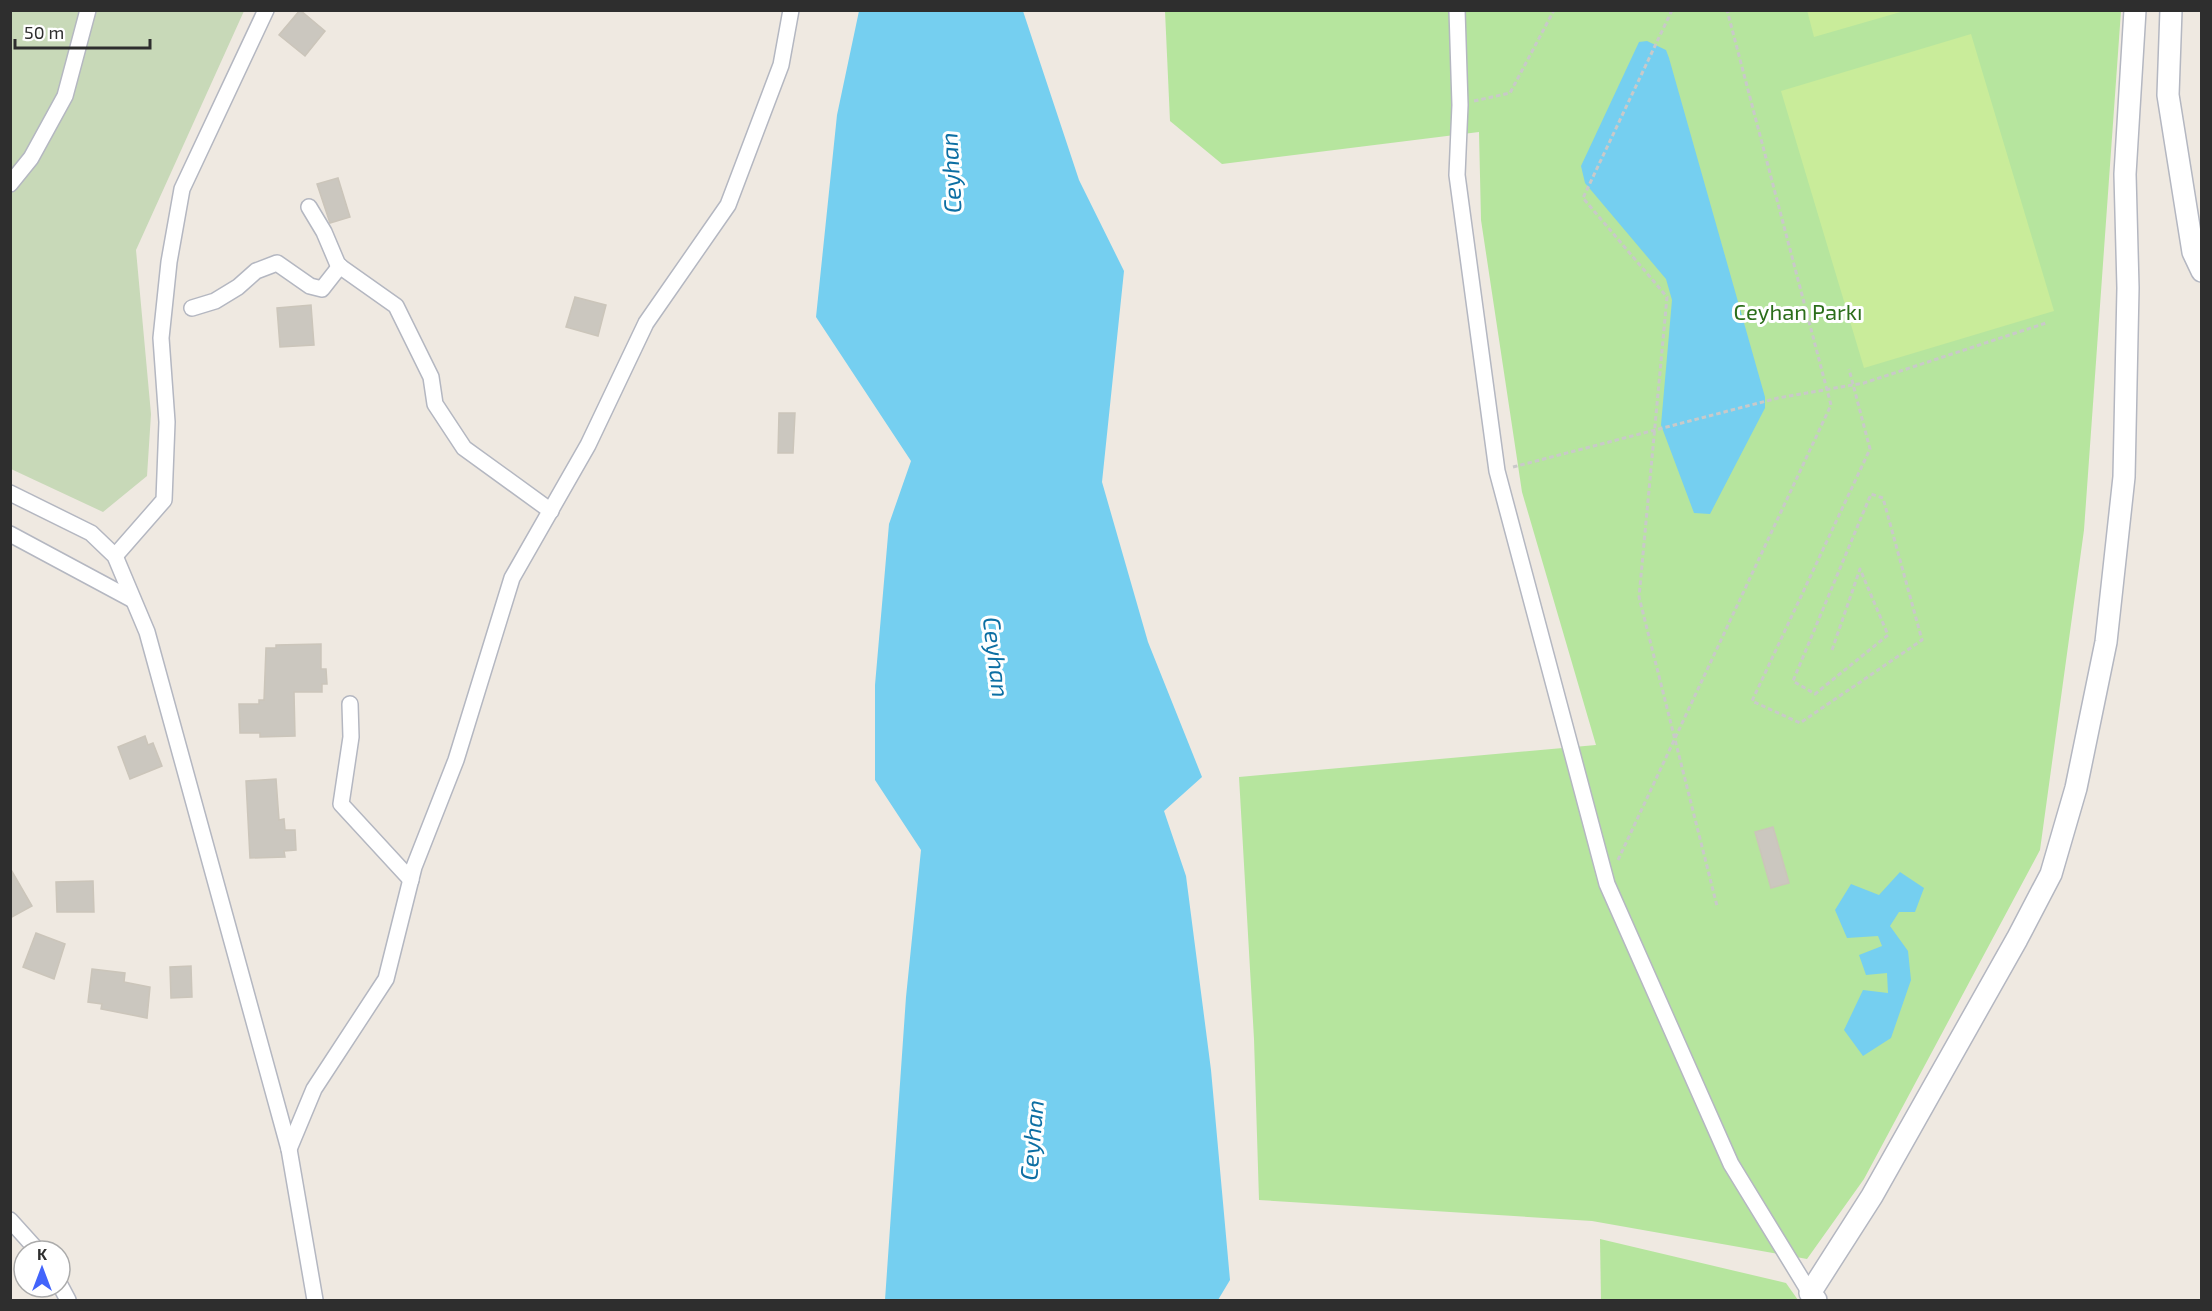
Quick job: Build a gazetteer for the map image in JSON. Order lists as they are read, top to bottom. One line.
{"water":["Ceyhan"],"parks":["Ceyhan Parkı"],"scale_bar":"50 m","north":"top"}
